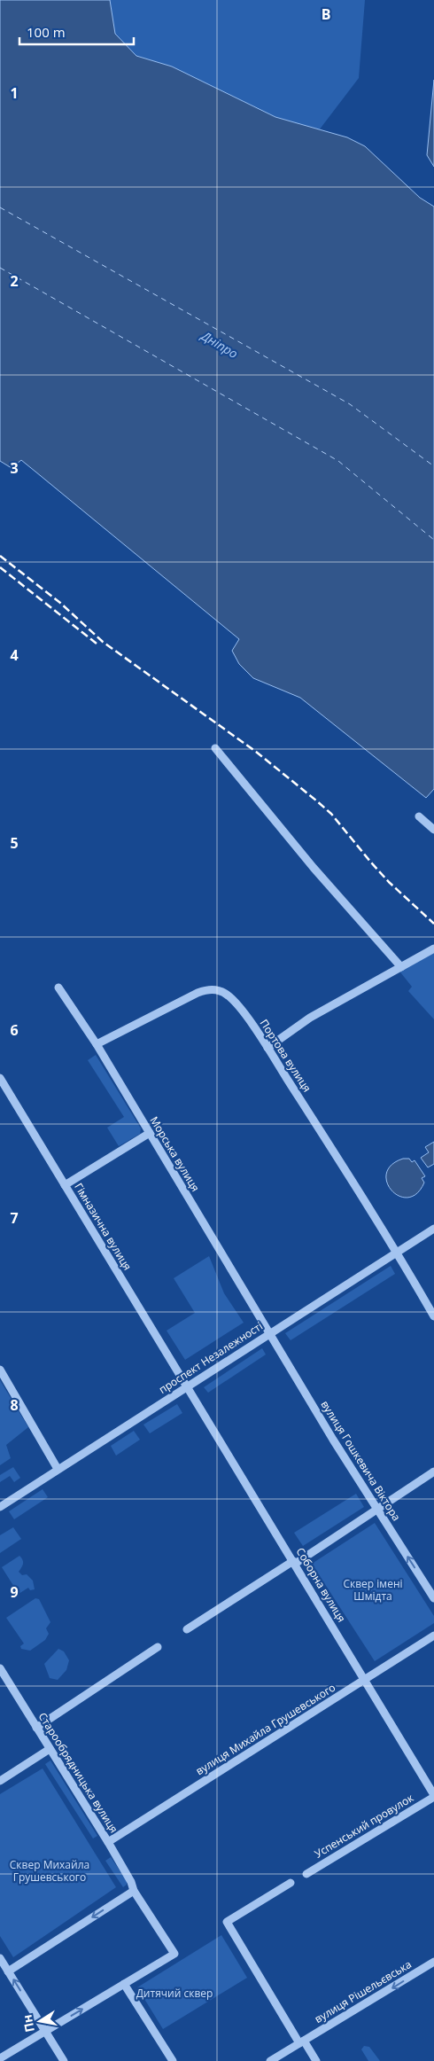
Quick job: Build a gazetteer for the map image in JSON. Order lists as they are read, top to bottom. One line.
{"streets":{"street":["Портова вулиця","Морська вулиця","Гімназична вулиця","проспект Незалежності","вулиця Гошкевича Віктора","Соборна вулиця","вулиця Михайла Грушевського","Старообрядницька вулиця","Успенський провулок","вулиця Рішельєвська"]},"crossings":[["Портова вулиця","Морська вулиця"],["Портова вулиця","проспект Незалежності"],["Морська вулиця","проспект Незалежності"],["Морська вулиця","вулиця Гошкевича Віктора"],["Гімназична вулиця","проспект Незалежності"],["Гімназична вулиця","Соборна вулиця"],["проспект Незалежності","вулиця Гошкевича Віктора"],["проспект Незалежності","Соборна вулиця"],["Соборна вулиця","вулиця Михайла Грушевського"],["Соборна вулиця","Успенський провулок"],["вулиця Михайла Грушевського","Старообрядницька вулиця"]],"one_way":["вулиця Рішельєвська"],"water":["Дніпро"],"parks":["Сквер імені Шмідта","Сквер Михайла Грушевського","Дитячий сквер"],"scale_bar":"100 m","north":"left","grid":{"columns":["B"],"rows":["1","2","3","4","5","6","7","8","9"]}}
